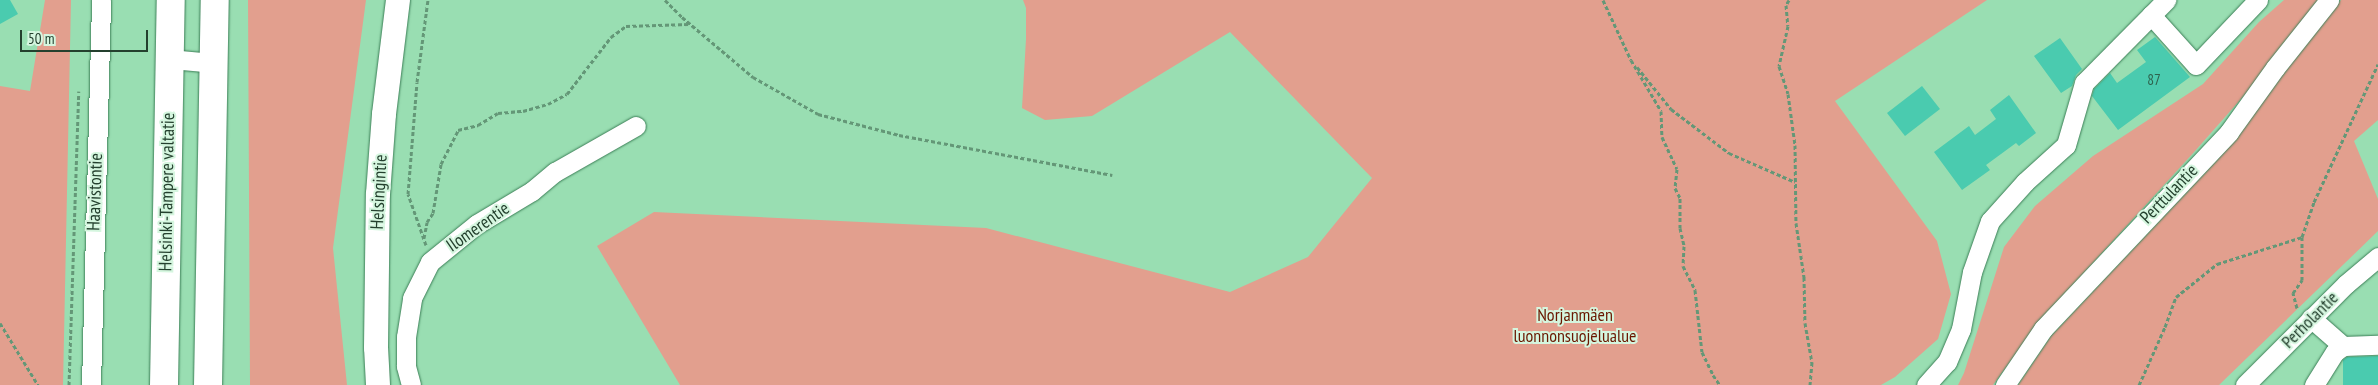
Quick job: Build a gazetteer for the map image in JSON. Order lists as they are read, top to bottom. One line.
{"streets":{"highway":["Helsinki-Tampere valtatie"],"main road":["Helsingintie"],"street":["Haavistontie","Perttulantie","Ilomerentie","Perholantie"]},"parks":["Norjanmäen luonnonsuojelualue"],"house_numbers":["87"],"scale_bar":"50 m"}
